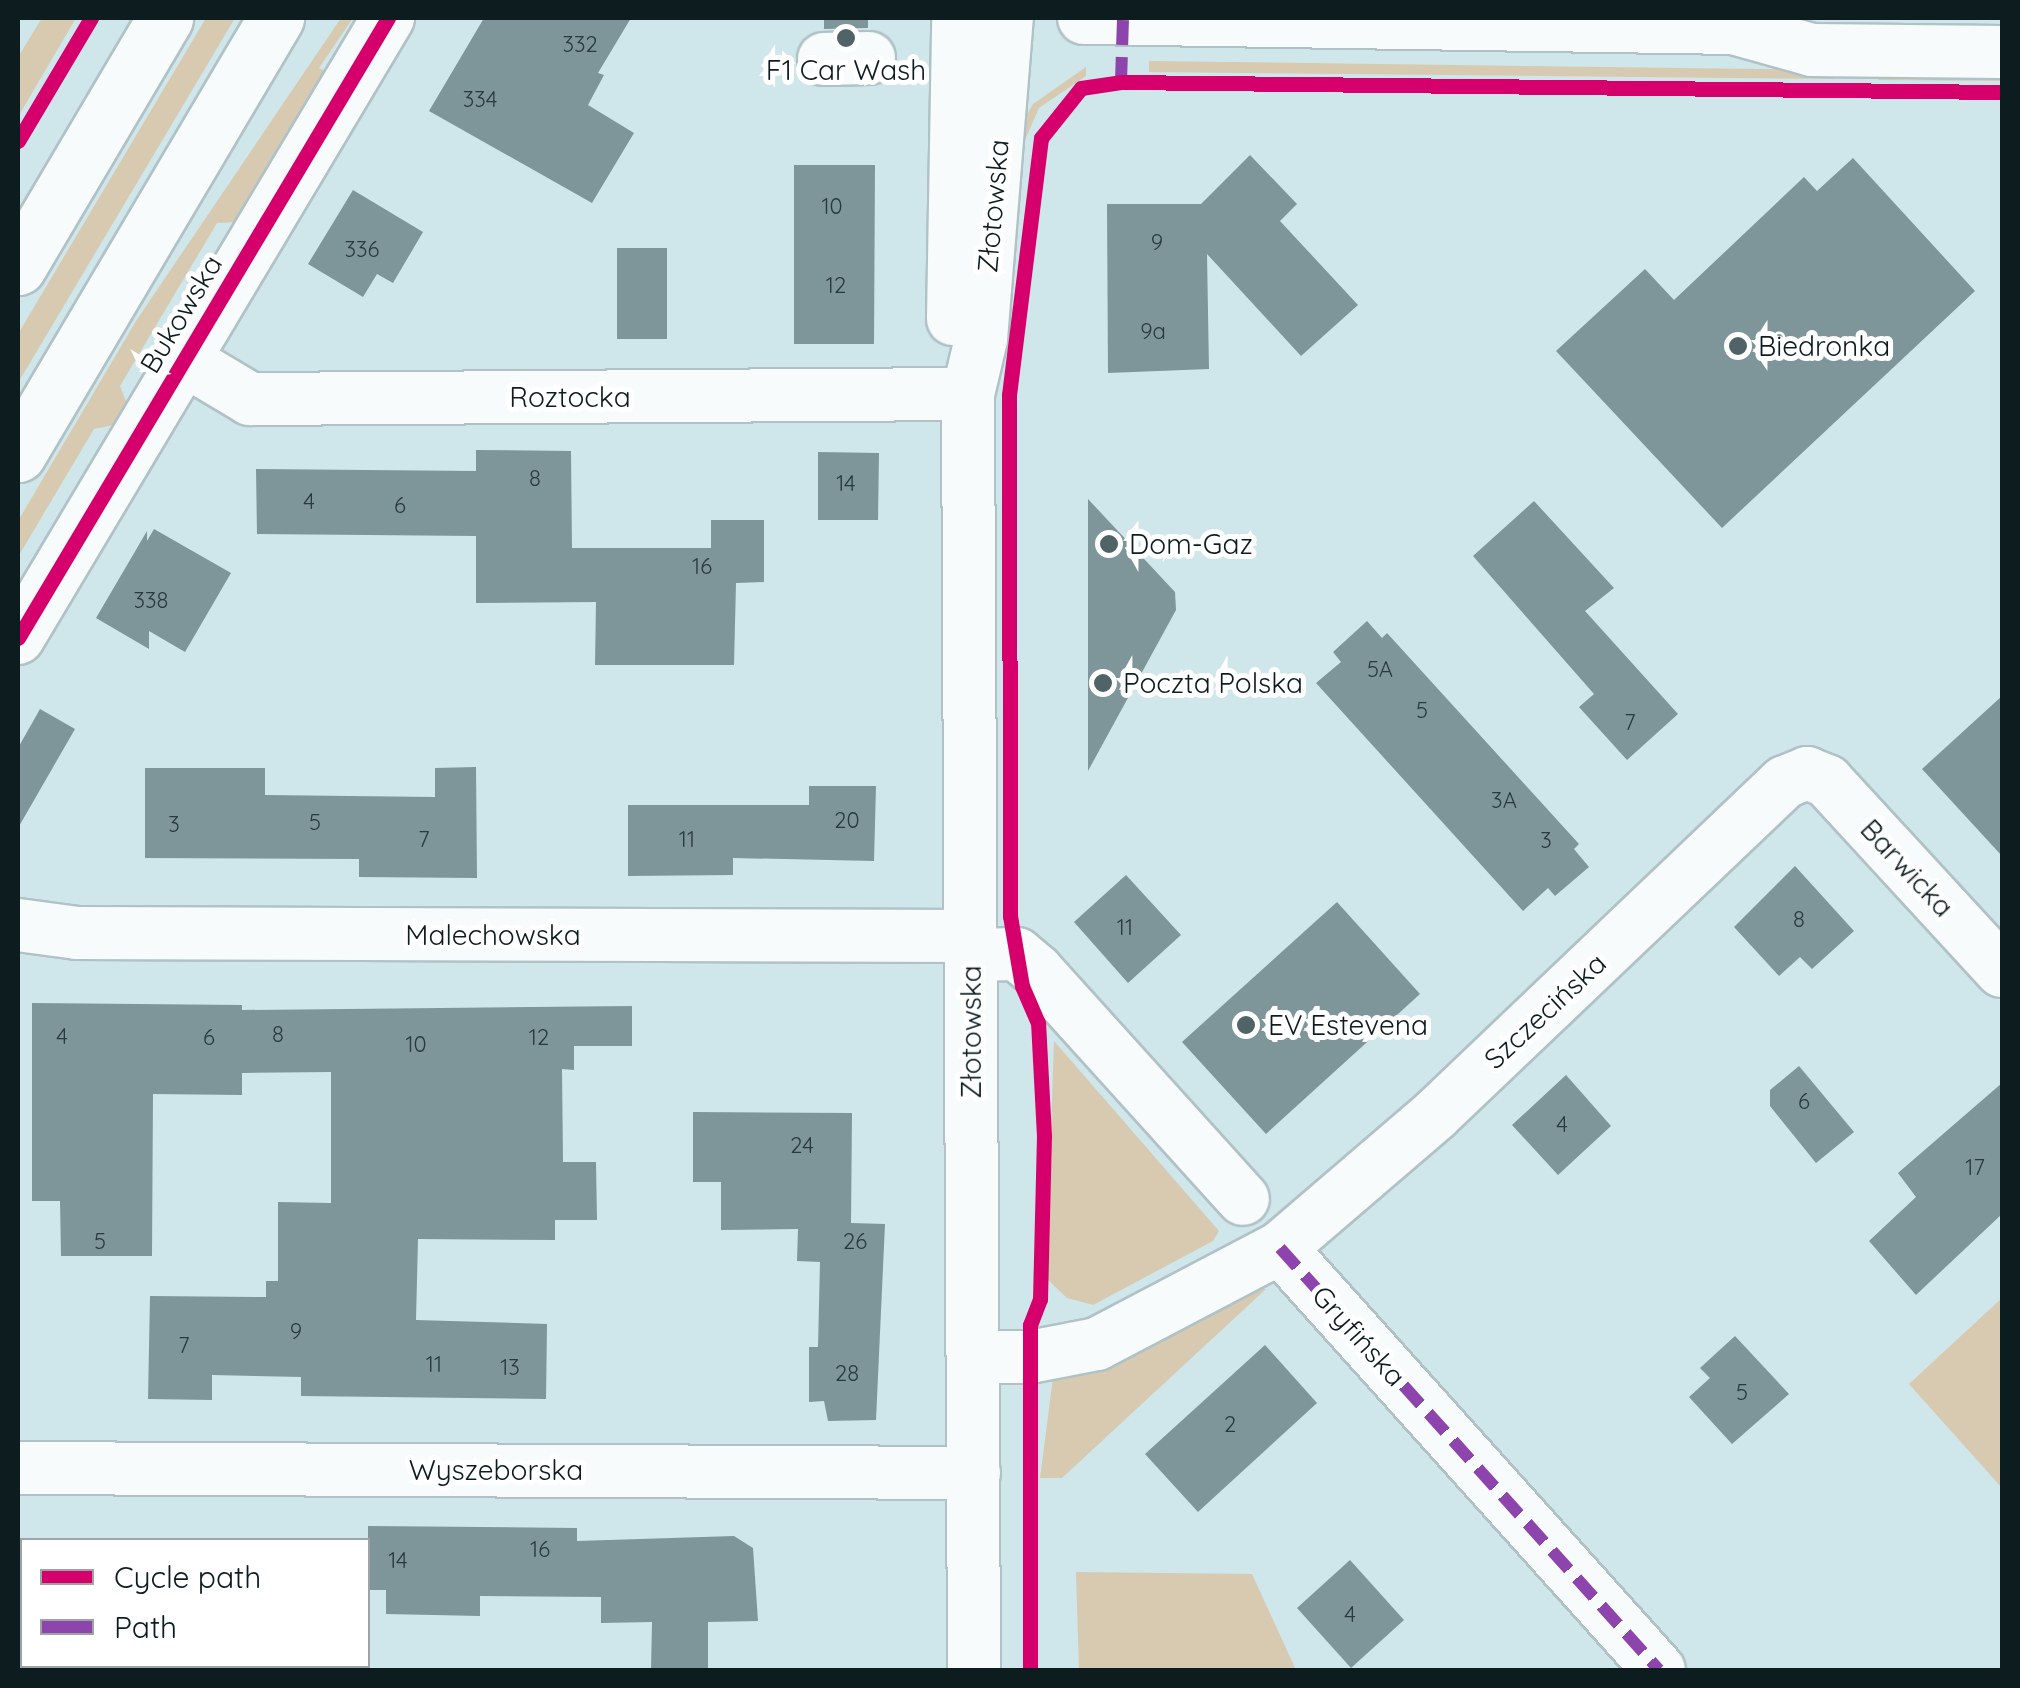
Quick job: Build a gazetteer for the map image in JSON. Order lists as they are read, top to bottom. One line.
{"streets":{"street":["Złotowska","Bukowska","Roztocka","Barwicka","Malechowska","Szczecińska","Gryfińska","Wyszeborska"]},"crossings":[["Złotowska","Roztocka"],["Złotowska","Malechowska"],["Złotowska","Wyszeborska"],["Bukowska","Roztocka"],["Barwicka","Szczecińska"],["Szczecińska","Gryfińska"]],"places":["F1 Car Wash","Biedronka","Dom-Gaz","Poczta Polska","EV Estevena"],"house_numbers":["332","334","10","9","336","12","9a","8","14","4","6","16","338","5A","5","7","3A","20","5","3","7","11","3","8","11","8","4","6","12","10","6","4","24","17","5","26","9","7","11","13","28","5","2","16","14","4"],"legend":["Cycle path","Path"]}
